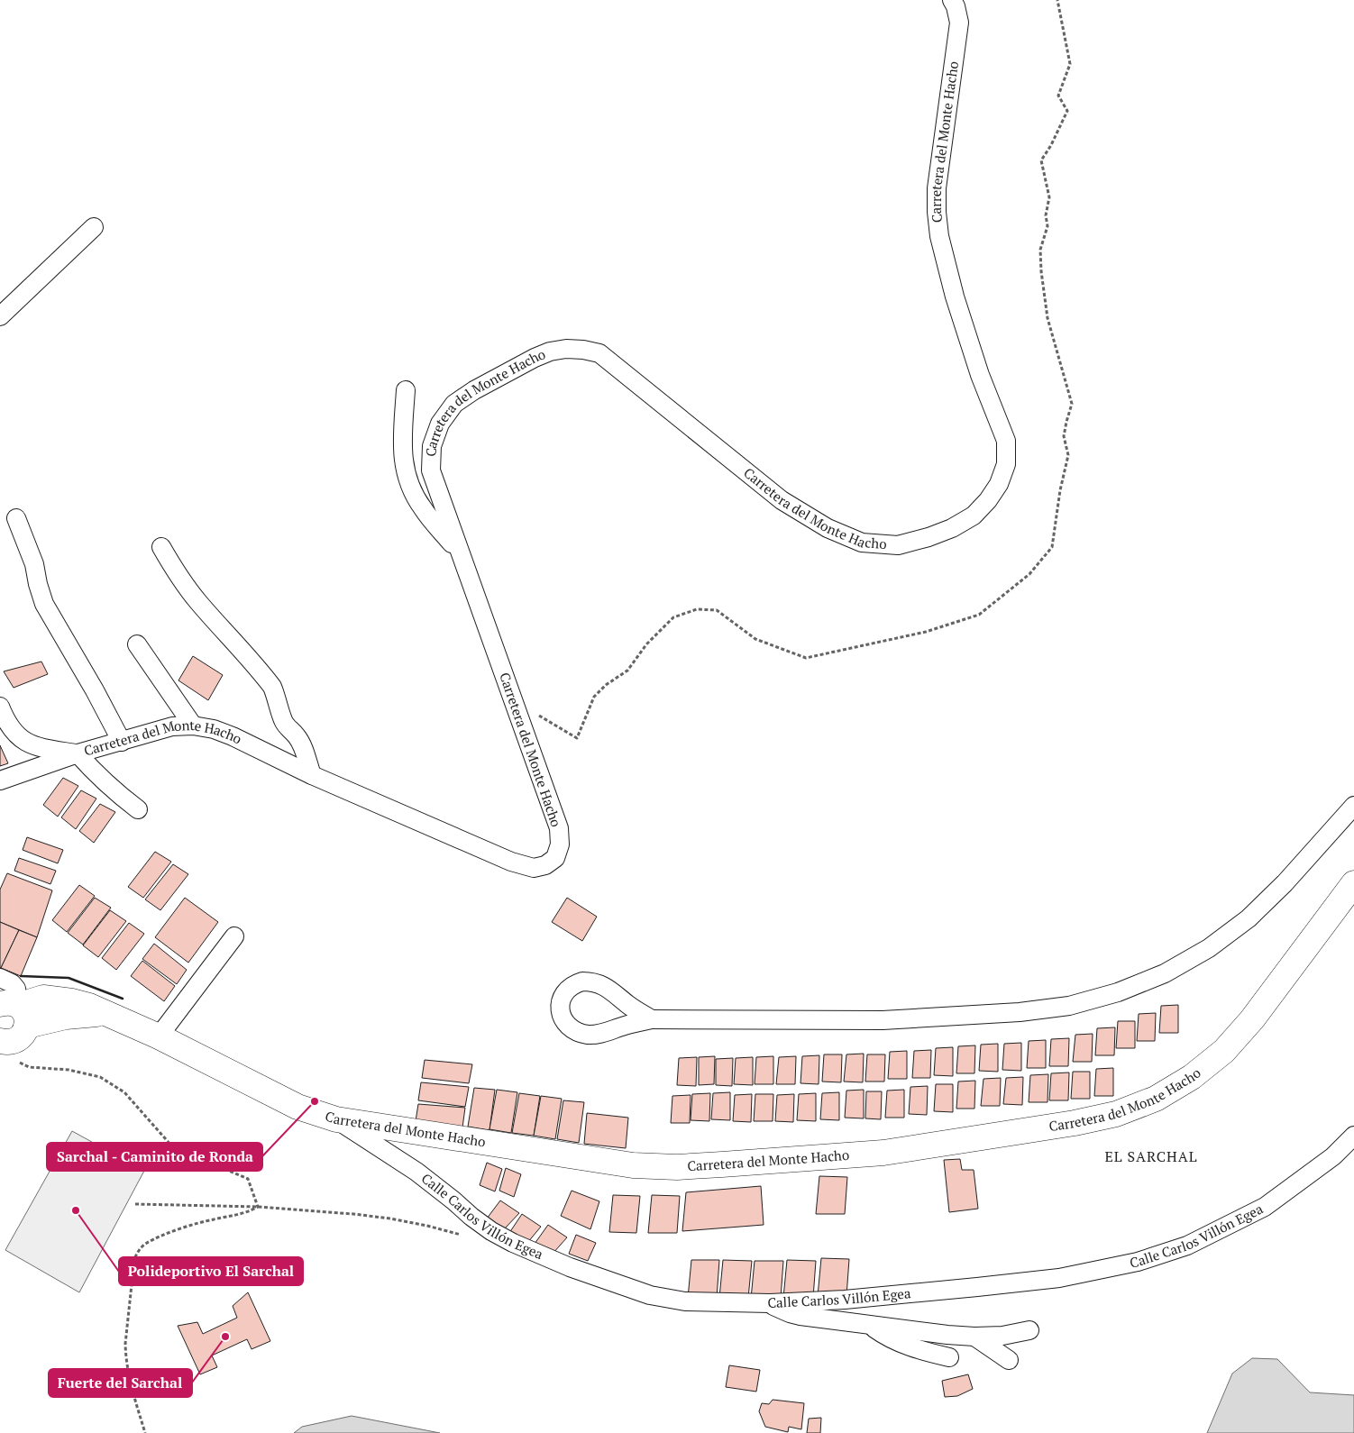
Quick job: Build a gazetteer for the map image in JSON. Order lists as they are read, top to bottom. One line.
{"streets":{"main road":["Carretera del Monte Hacho"],"street":["Calle Carlos Villón Egea"]},"crossings":[["Carretera del Monte Hacho","Calle Carlos Villón Egea"]],"districts":["EL SARCHAL"],"places":["Sarchal - Caminito de Ronda","Polideportivo El Sarchal","Fuerte del Sarchal"]}
